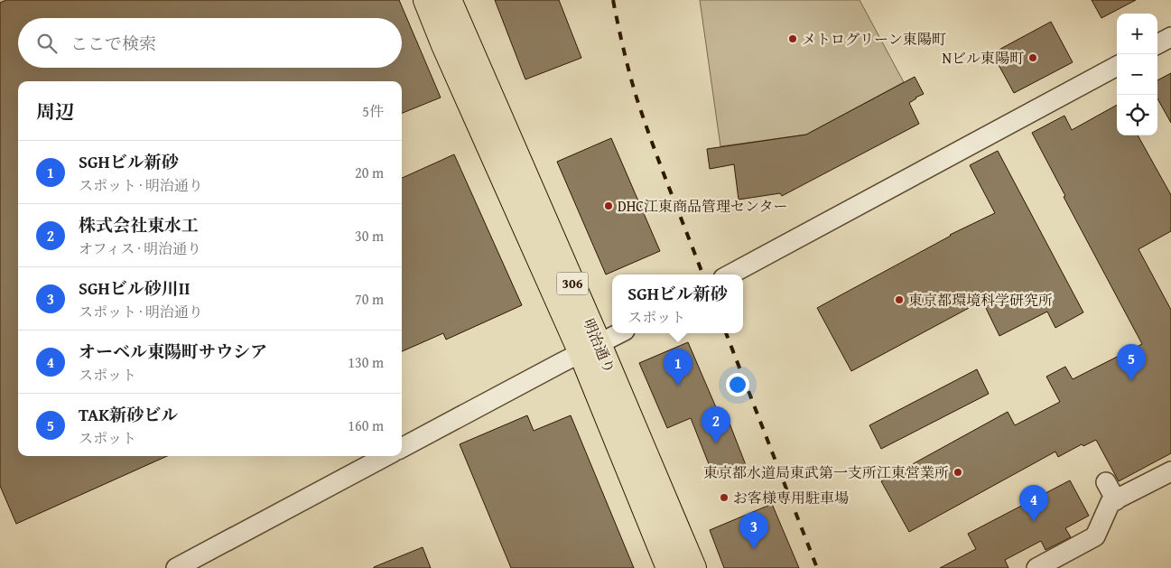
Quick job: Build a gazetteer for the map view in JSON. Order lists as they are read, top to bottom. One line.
{"streets":{"main road":["306","明治通り"]},"places":["メトログリーン東陽町","Nビル東陽町","DHC江東商品管理センター","東京都環境科学研究所","東京都水道局東武第一支所江東営業所","お客様専用駐車場"],"page":{"map_buttons":["+","−"],"search":"ここで検索","heading":["周辺","5件"],"list":[{"mark":"1","name":"SGHビル新砂","note":"スポット · 明治通り","value":"20 m"},{"mark":"2","name":"株式会社東水工","note":"オフィス · 明治通り","value":"30 m"},{"mark":"3","name":"SGHビル砂川Ⅱ","note":"スポット · 明治通り","value":"70 m"},{"mark":"4","name":"オーベル東陽町サウシア","note":"スポット","value":"130 m"},{"mark":"5","name":"TAK新砂ビル","note":"スポット","value":"160 m"}],"popup":["SGHビル新砂","スポット"],"pins":["5","1","2","4","3"]}}
